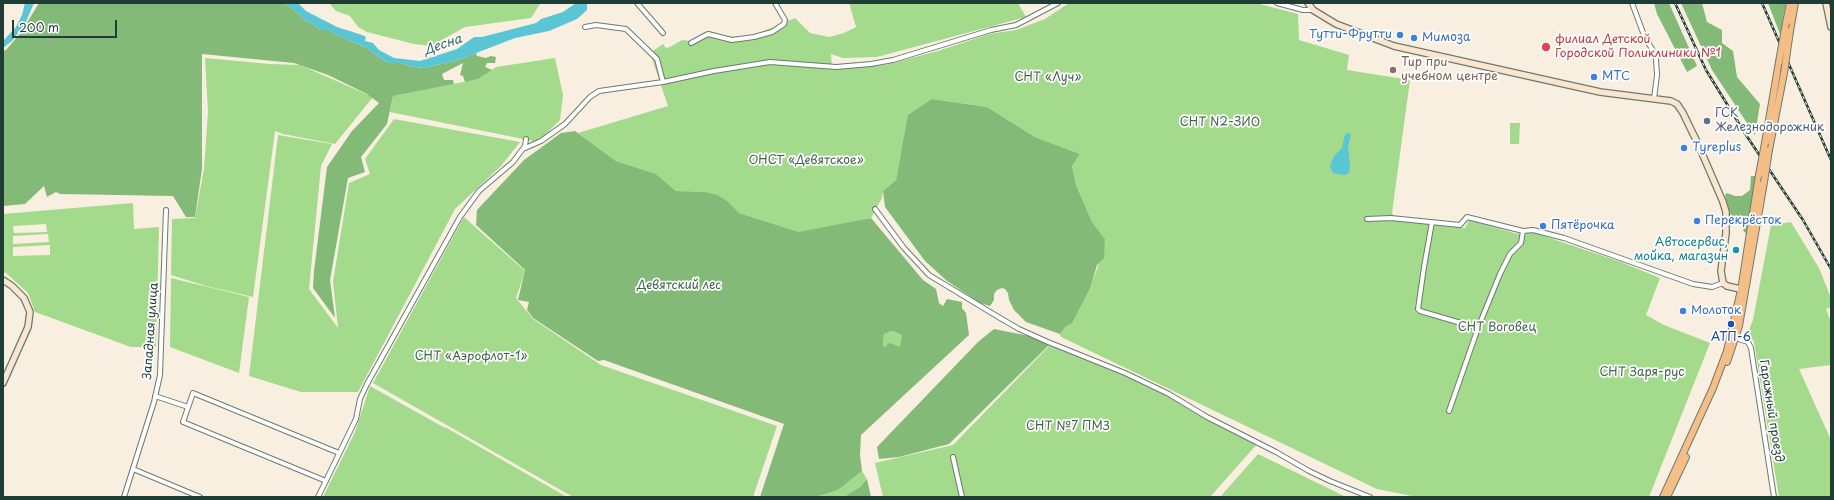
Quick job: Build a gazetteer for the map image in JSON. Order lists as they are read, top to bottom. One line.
{"streets":{"street":["Западная улица","Гаражный проезд"]},"water":["Десна"],"parks":["СНТ «Луч»","СНТ N2-ЗИО","ОНСТ «Девятское»","Девятский лес","СНТ Воговец","СНТ «Аэрофлот-1»","СНТ Заря-рус","СНТ №7 ПМЗ"],"places":["Тутти-Фрутти","Мимоза","филиал Детской Городской Поликлиники №1","Тир при учебном центре","МТС","ГСК Железнодорожник","Tyreplus","Перекрёсток","Пятёрочка","Автосервис, мойка, магазин","Молоток","АТП-6"],"scale_bar":"200 m"}
